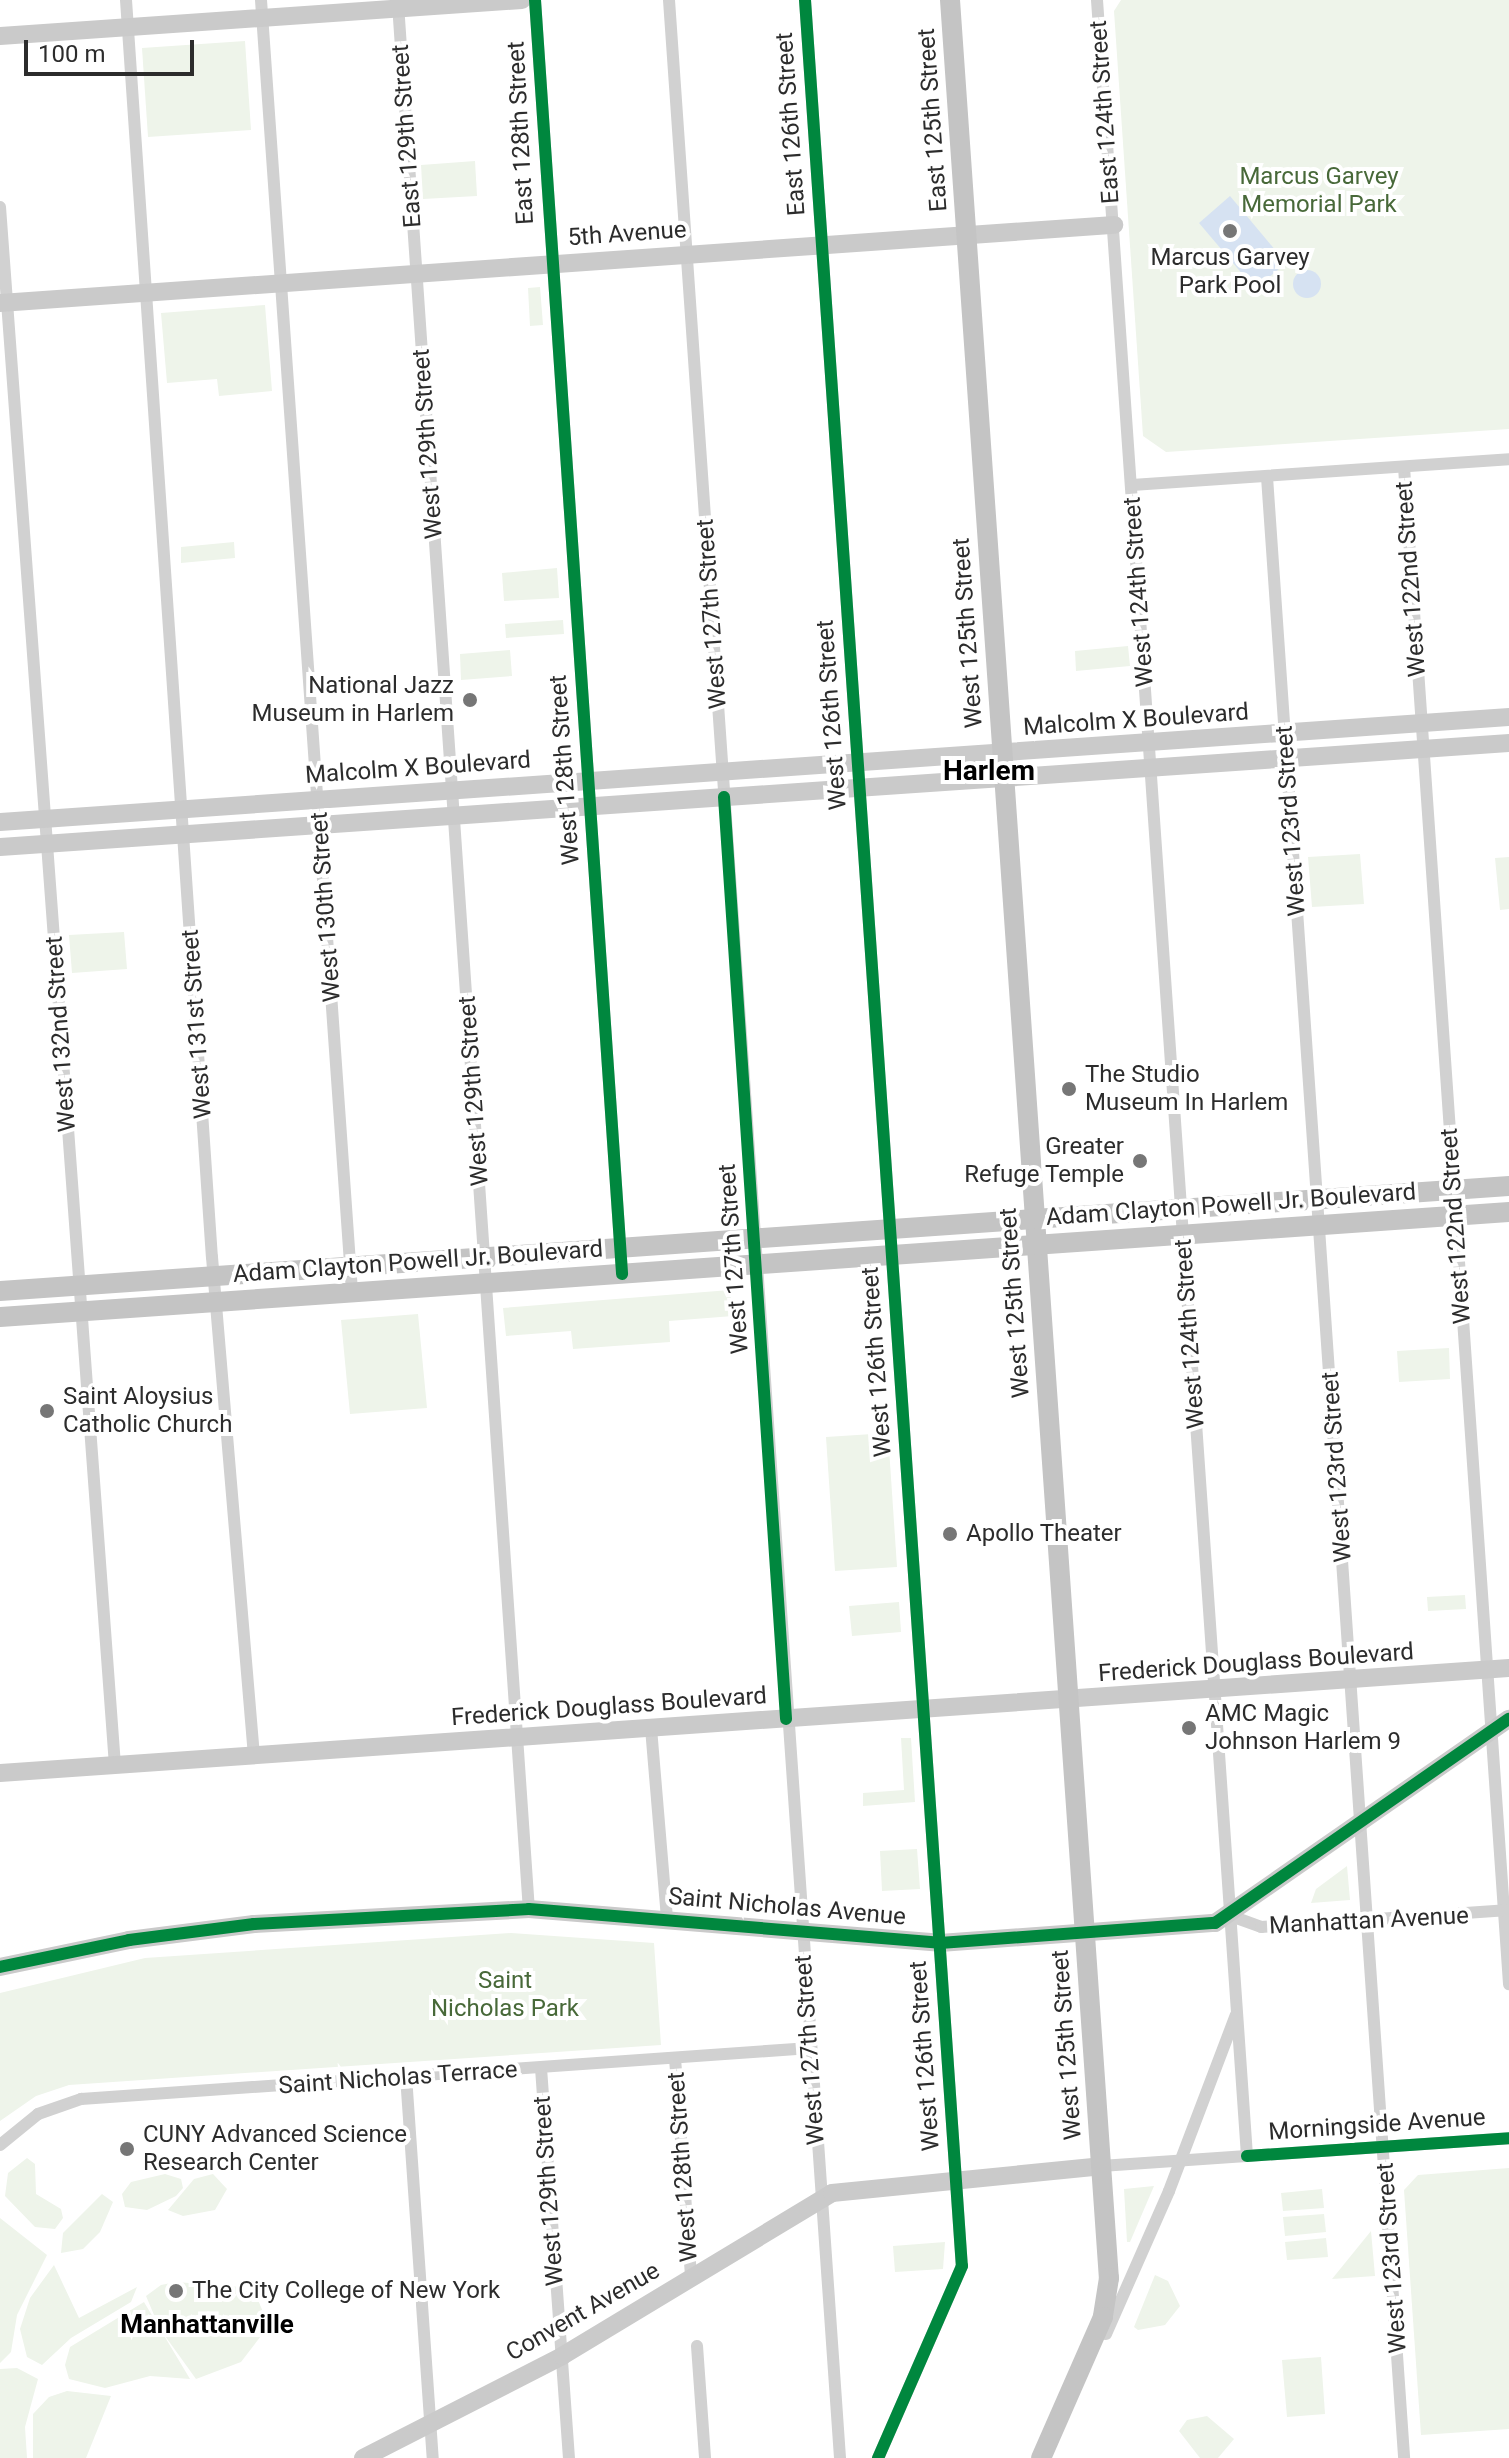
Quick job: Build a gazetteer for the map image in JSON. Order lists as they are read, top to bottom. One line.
{"streets":{"main road":["East 125th Street","5th Avenue","West 125th Street","Malcolm X Boulevard","Adam Clayton Powell Jr. Boulevard","Frederick Douglass Boulevard","Saint Nicholas Avenue","Morningside Avenue","Convent Avenue"],"street":["East 124th Street","East 126th Street","East 128th Street","East 129th Street","West 129th Street","West 122nd Street","West 124th Street","West 127th Street","West 126th Street","West 128th Street","West 123rd Street","West 130th Street","West 131st Street","West 132nd Street","Manhattan Avenue","Saint Nicholas Terrace"]},"crossings":[["East 124th Street","5th Avenue"],["East 124th Street","West 124th Street"],["East 125th Street","5th Avenue"],["East 125th Street","West 125th Street"],["East 126th Street","5th Avenue"],["East 126th Street","West 126th Street"],["East 128th Street","5th Avenue"],["East 128th Street","West 128th Street"],["East 129th Street","5th Avenue"],["East 129th Street","West 129th Street"],["5th Avenue","West 129th Street"],["5th Avenue","West 124th Street"],["5th Avenue","West 127th Street"],["5th Avenue","West 125th Street"],["5th Avenue","West 126th Street"],["5th Avenue","West 128th Street"],["5th Avenue","West 130th Street"],["5th Avenue","West 131st Street"],["5th Avenue","West 132nd Street"],["West 129th Street","Malcolm X Boulevard"],["West 129th Street","Adam Clayton Powell Jr. Boulevard"],["West 129th Street","Frederick Douglass Boulevard"],["West 129th Street","Saint Nicholas Avenue"],["West 129th Street","Saint Nicholas Terrace"],["West 129th Street","Convent Avenue"],["West 122nd Street","Malcolm X Boulevard"],["West 122nd Street","Adam Clayton Powell Jr. Boulevard"],["West 122nd Street","Frederick Douglass Boulevard"],["West 122nd Street","Saint Nicholas Avenue"],["West 122nd Street","Manhattan Avenue"],["West 124th Street","West 125th Street"],["West 124th Street","Malcolm X Boulevard"],["West 124th Street","Adam Clayton Powell Jr. Boulevard"],["West 124th Street","Frederick Douglass Boulevard"],["West 124th Street","Saint Nicholas Avenue"],["West 124th Street","Manhattan Avenue"],["West 124th Street","Morningside Avenue"],["West 127th Street","Malcolm X Boulevard"],["West 127th Street","Adam Clayton Powell Jr. Boulevard"],["West 127th Street","Frederick Douglass Boulevard"],["West 127th Street","Saint Nicholas Avenue"],["West 127th Street","Saint Nicholas Terrace"],["West 127th Street","Morningside Avenue"],["West 127th Street","Convent Avenue"],["West 125th Street","Malcolm X Boulevard"],["West 125th Street","Adam Clayton Powell Jr. Boulevard"],["West 125th Street","Frederick Douglass Boulevard"],["West 125th Street","Saint Nicholas Avenue"],["West 125th Street","Morningside Avenue"],["West 126th Street","Malcolm X Boulevard"],["West 126th Street","Adam Clayton Powell Jr. Boulevard"],["West 126th Street","Frederick Douglass Boulevard"],["West 126th Street","Saint Nicholas Avenue"],["West 126th Street","Morningside Avenue"],["Malcolm X Boulevard","West 128th Street"],["Malcolm X Boulevard","West 123rd Street"],["Malcolm X Boulevard","West 130th Street"],["Malcolm X Boulevard","West 131st Street"],["Malcolm X Boulevard","West 132nd Street"],["West 128th Street","Adam Clayton Powell Jr. Boulevard"],["West 128th Street","Saint Nicholas Terrace"],["West 128th Street","Convent Avenue"],["West 123rd Street","Adam Clayton Powell Jr. Boulevard"],["West 123rd Street","Frederick Douglass Boulevard"],["West 123rd Street","Saint Nicholas Avenue"],["West 123rd Street","Manhattan Avenue"],["West 123rd Street","Morningside Avenue"],["West 130th Street","Adam Clayton Powell Jr. Boulevard"],["West 131st Street","Adam Clayton Powell Jr. Boulevard"],["West 131st Street","Frederick Douglass Boulevard"],["West 132nd Street","Adam Clayton Powell Jr. Boulevard"],["West 132nd Street","Frederick Douglass Boulevard"],["Saint Nicholas Avenue","Manhattan Avenue"],["Morningside Avenue","Convent Avenue"]],"districts":["Harlem","Manhattanville"],"parks":["Marcus Garvey Memorial Park","Saint Nicholas Park"],"places":["Marcus Garvey Park Pool","National Jazz Museum in Harlem","The Studio Museum In Harlem","Greater Refuge Temple","Saint Aloysius Catholic Church","Apollo Theater","AMC Magic Johnson Harlem 9","CUNY Advanced Science Research Center","The City College of New York"],"scale_bar":"100 m"}
